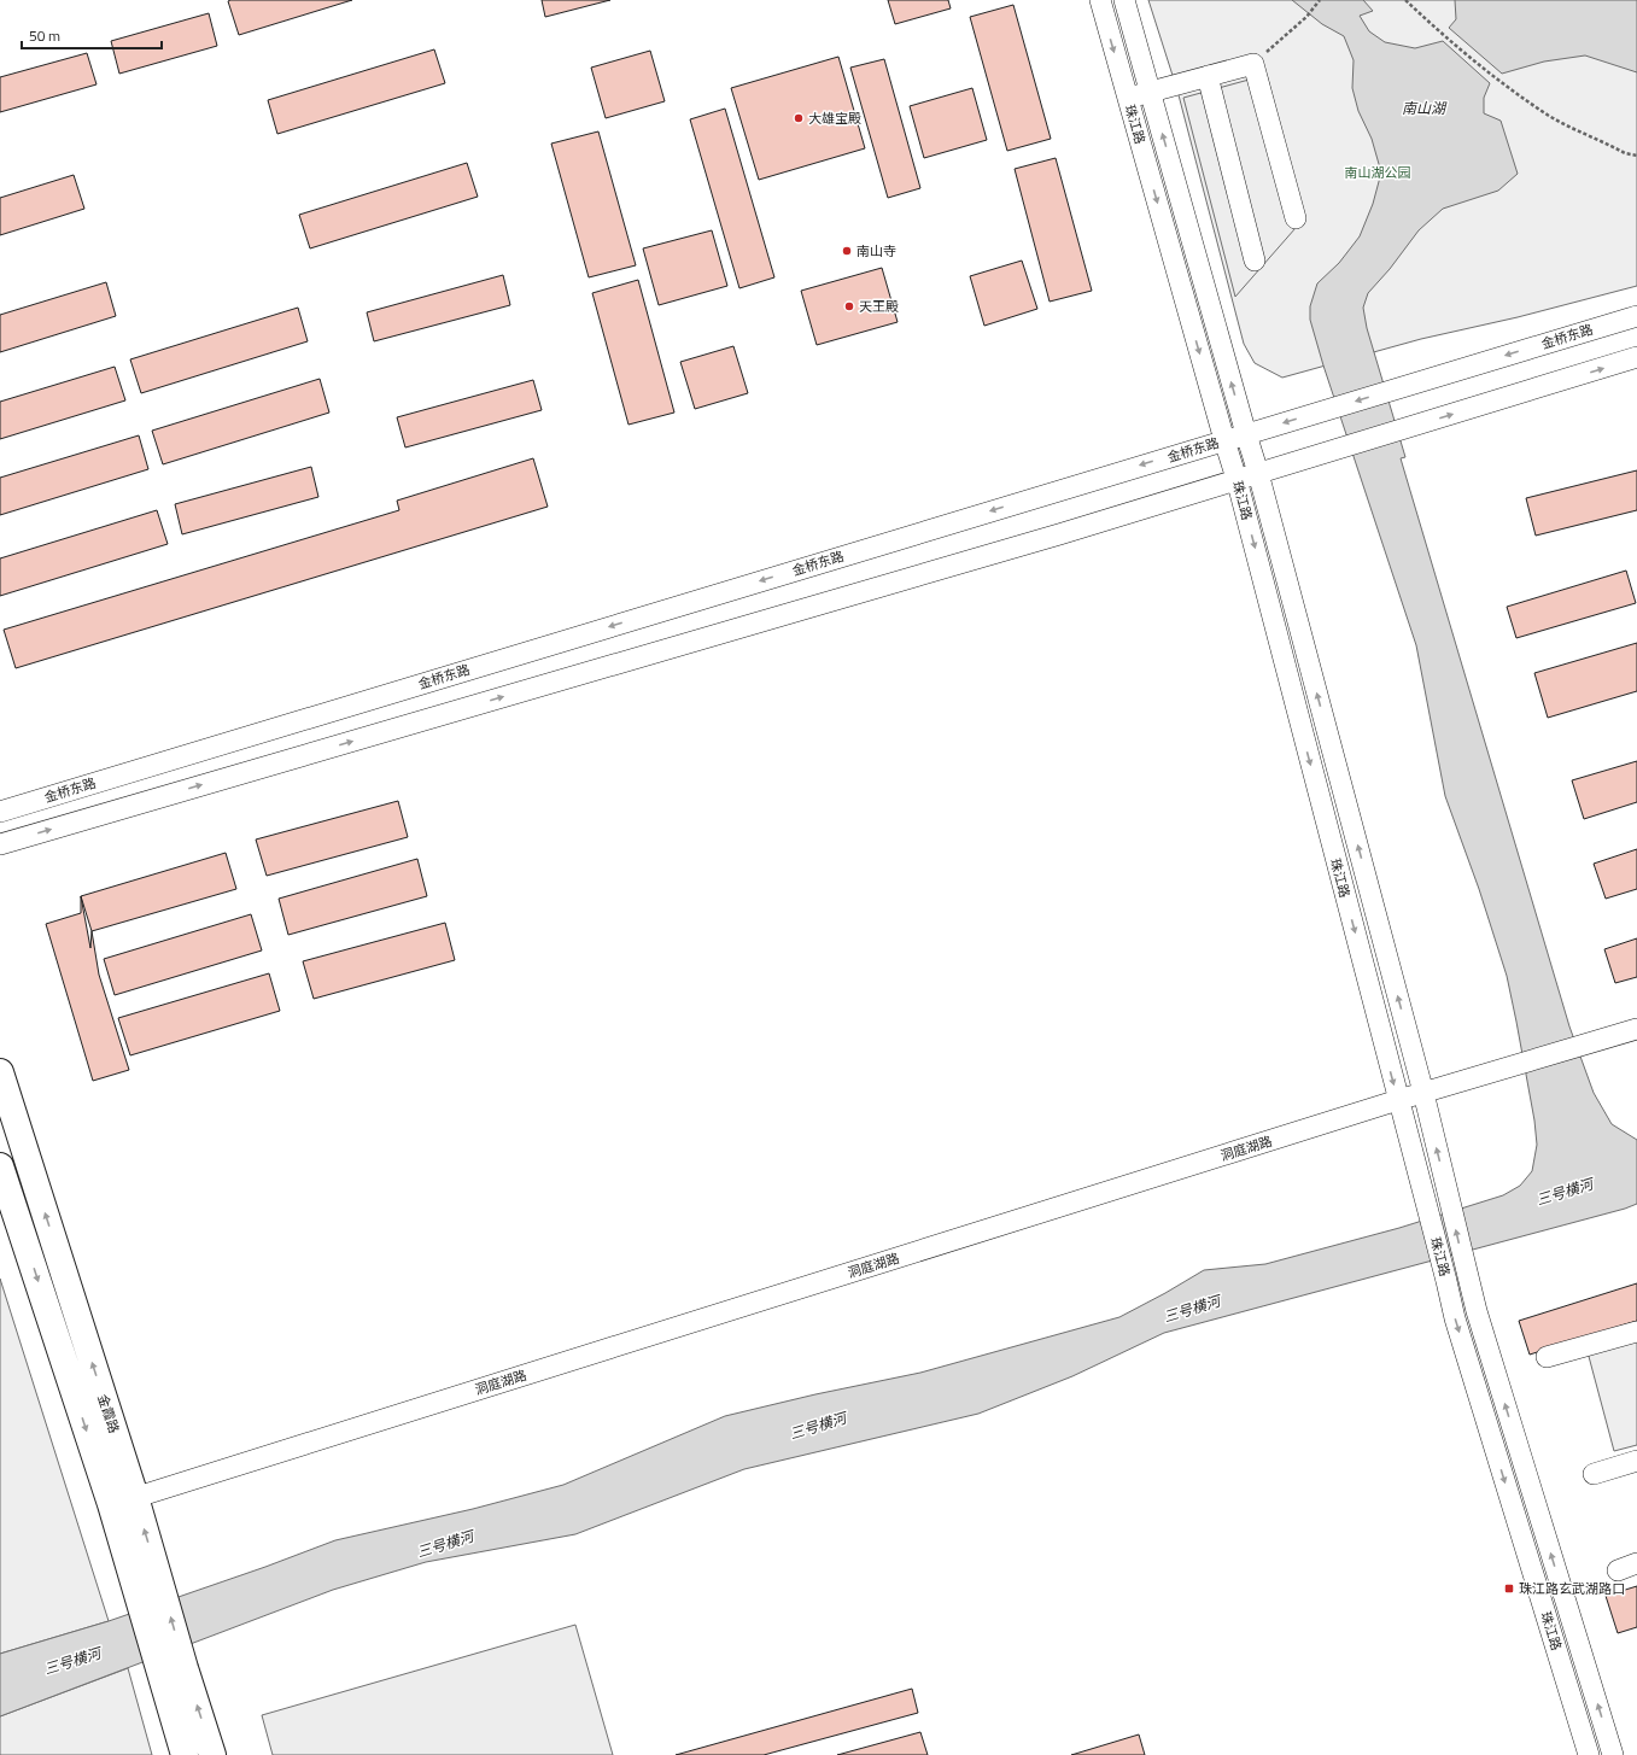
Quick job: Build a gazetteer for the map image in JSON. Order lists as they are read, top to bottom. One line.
{"streets":{"main road":["金霞路"],"street":["珠江路","金桥东路","洞庭湖路"]},"crossings":[["珠江路","金桥东路"],["珠江路","洞庭湖路"],["洞庭湖路","金霞路"]],"water":["南山湖","三号横河"],"parks":["南山湖公园"],"places":{"other":["大雄宝殿","南山寺","天王殿"],"transit":["珠江路玄武湖路口"]},"scale_bar":"50 m"}
